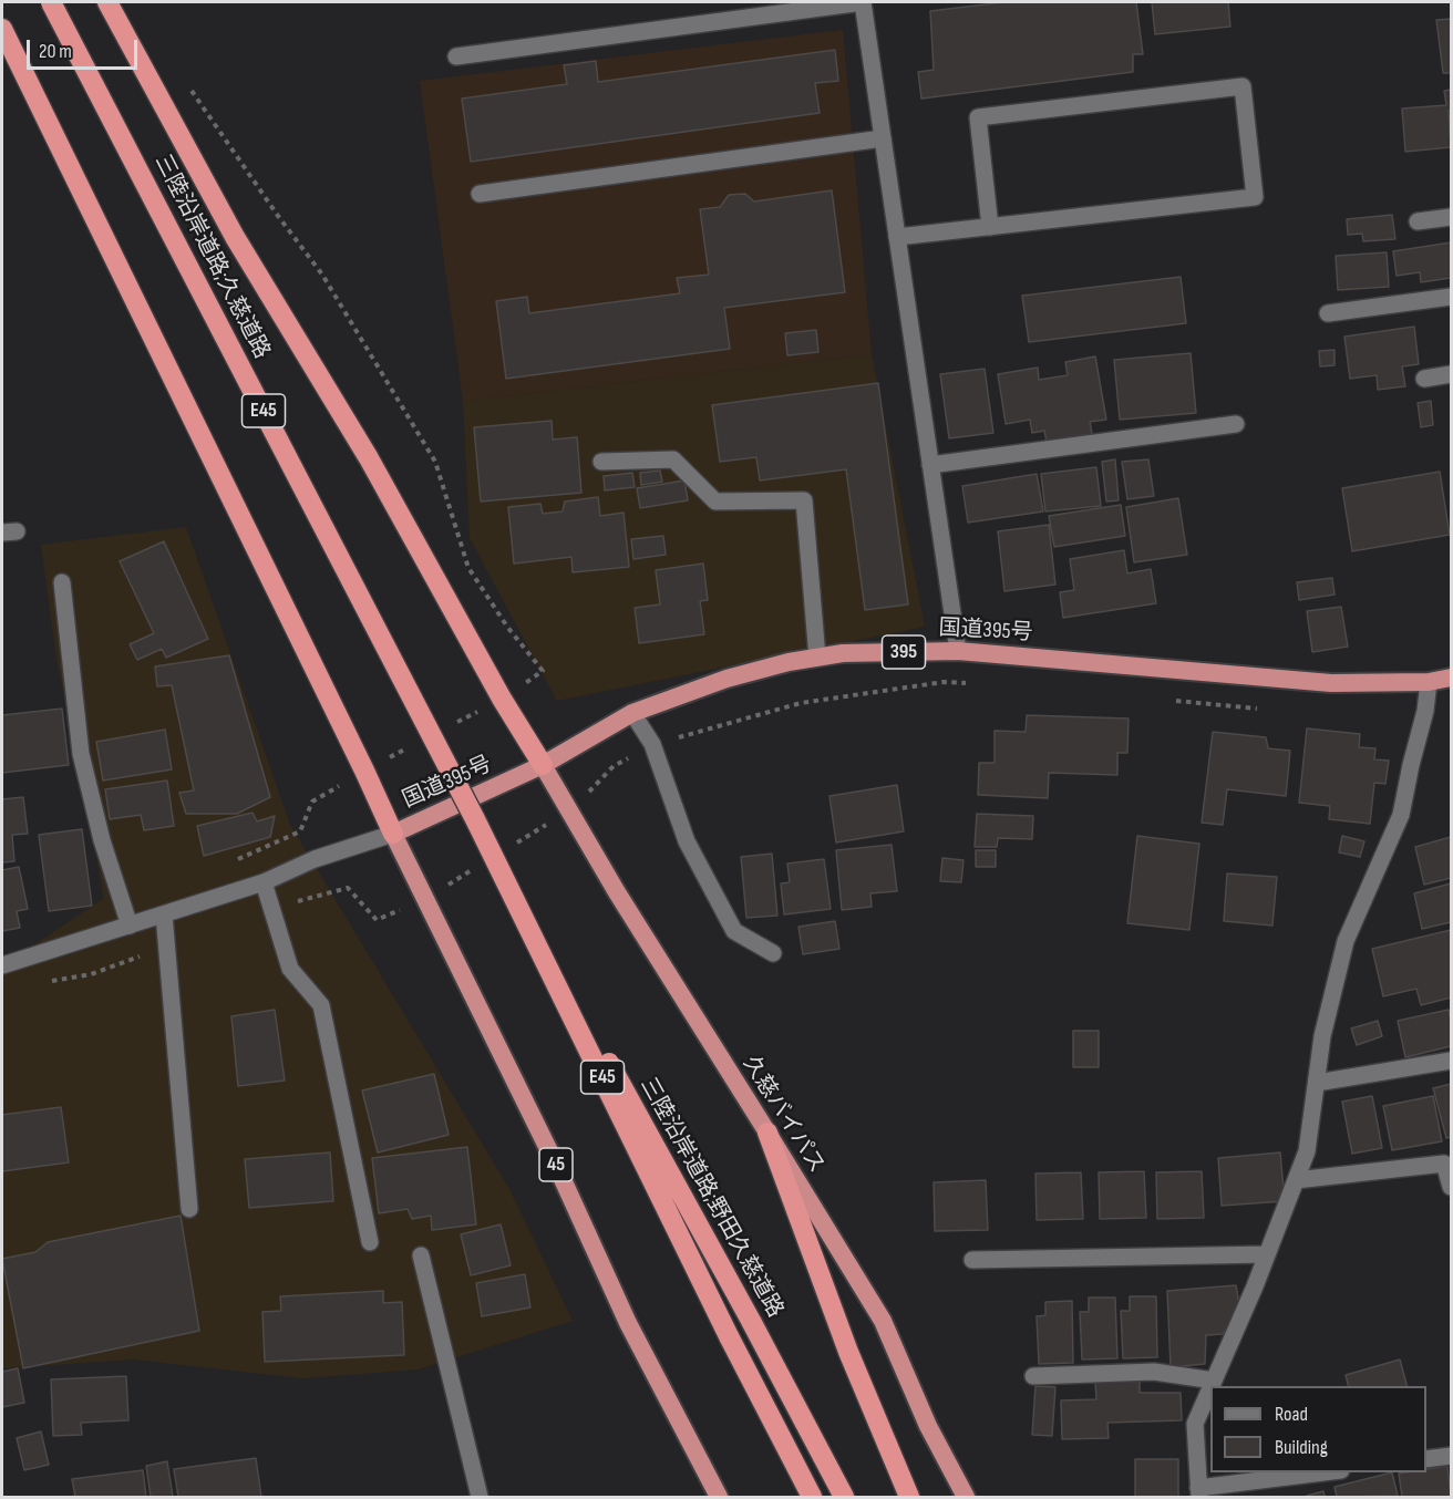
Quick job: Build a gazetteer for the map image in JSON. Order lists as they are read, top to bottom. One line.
{"streets":{"highway":["三陸沿岸道路;久慈道路","E45","国道395号","395","久慈バイパス","45","三陸沿岸道路;野田久慈道路"]},"crossings":[["三陸沿岸道路;久慈道路","三陸沿岸道路;野田久慈道路"],["国道395号","久慈バイパス"],["国道395号","45"]],"legend":["Road","Building"],"scale_bar":"20 m"}
